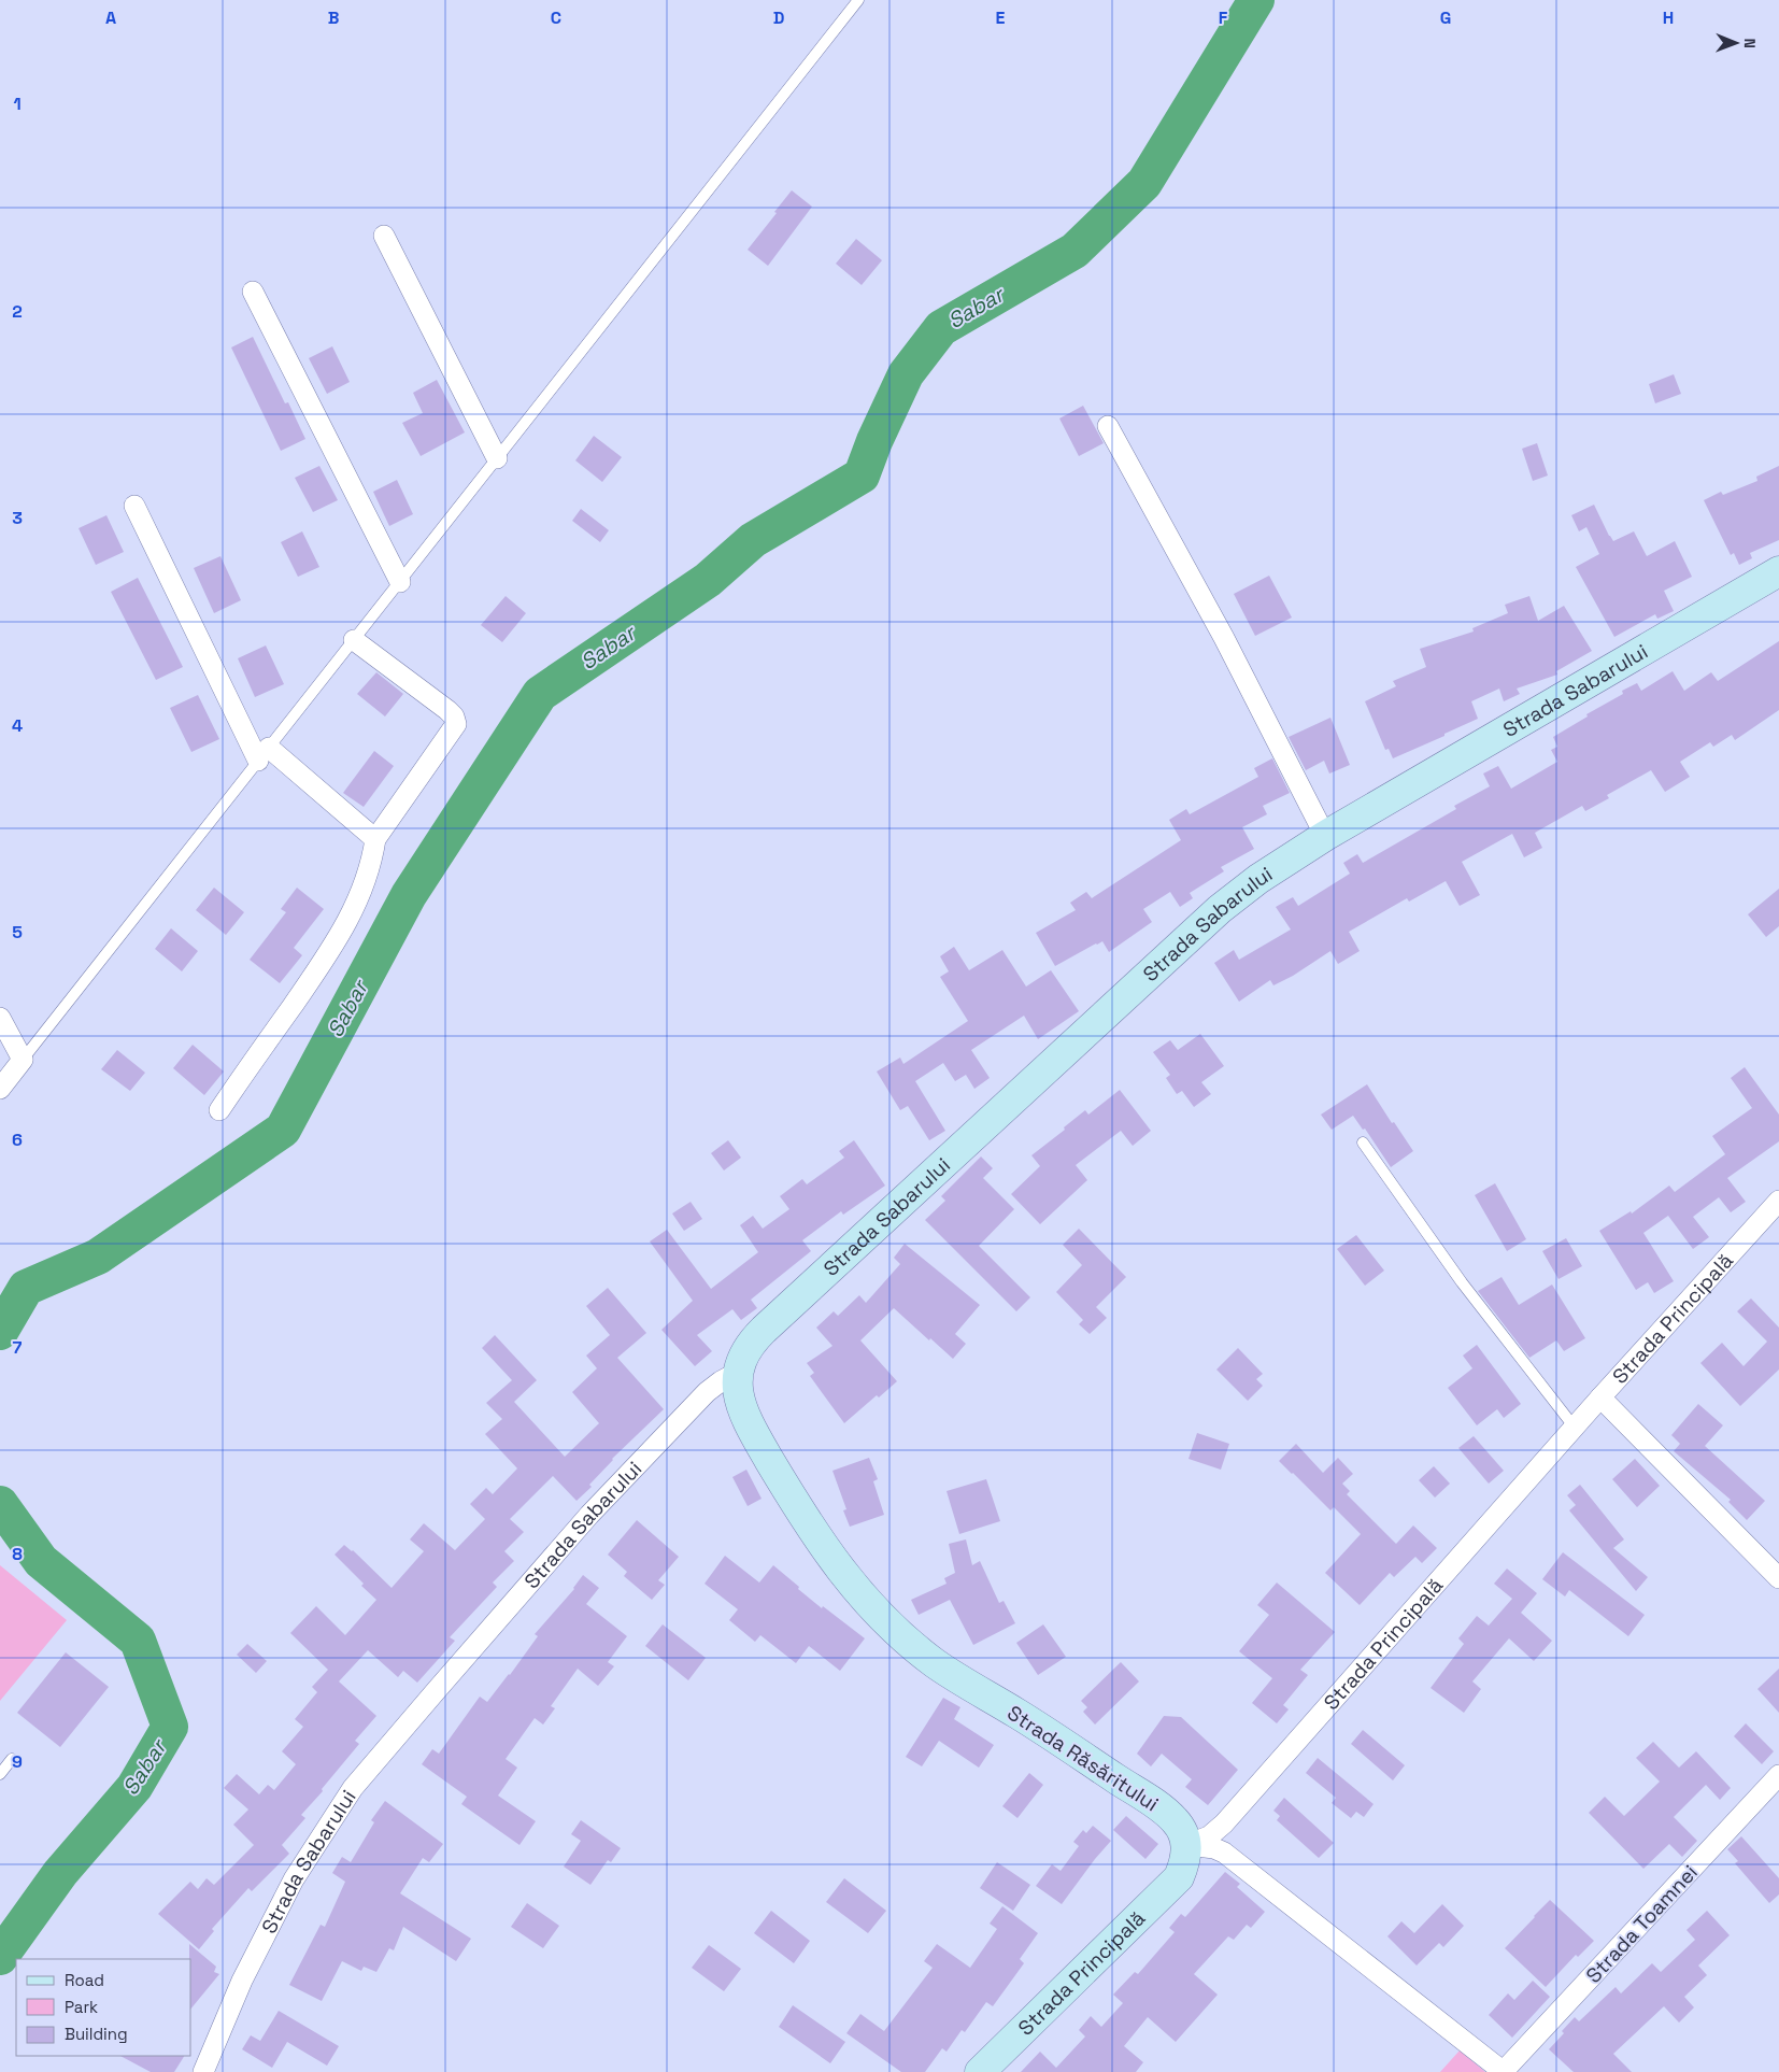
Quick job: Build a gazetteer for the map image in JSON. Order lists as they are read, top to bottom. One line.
{"streets":{"main road":["Strada Sabarului","Strada Principală","Strada Răsăritului"],"street":["Strada Toamnei"]},"crossings":[["Strada Sabarului","Strada Răsăritului"],["Strada Principală","Strada Răsăritului"]],"water":["Sabar"],"legend":["Road","Park","Building"],"north":"right","grid":{"columns":["A","B","C","D","E","F","G","H"],"rows":["1","2","3","4","5","6","7","8","9"]}}
